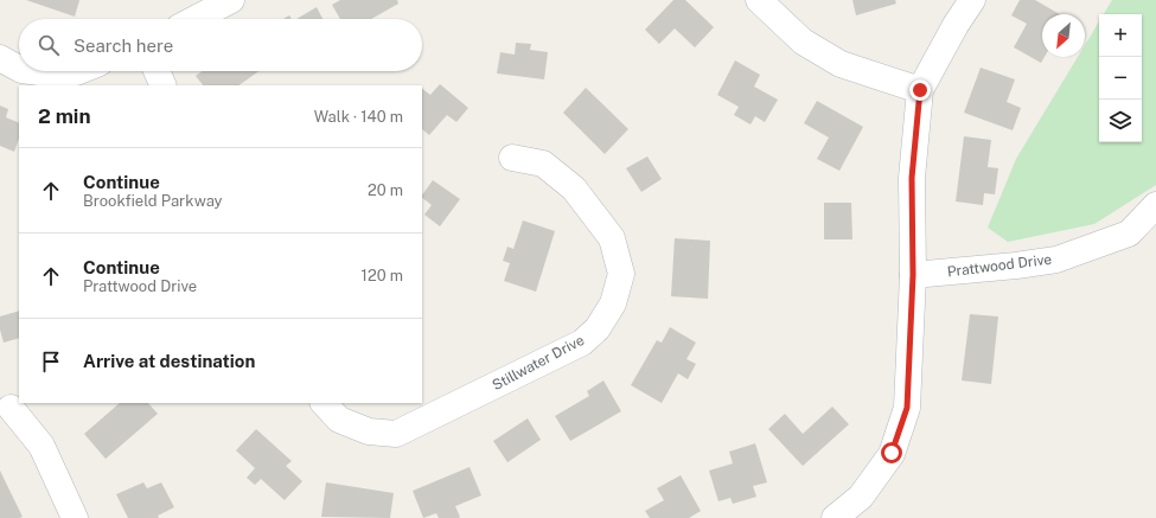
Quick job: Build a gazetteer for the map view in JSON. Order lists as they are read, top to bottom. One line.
{"streets":{"street":["Prattwood Drive","Stillwater Drive"]},"north":"bottom left","page":{"map_buttons":["+","−"],"search":"Search here","heading":["2 min","Walk · 140 m"],"list":[["Continue","Brookfield Parkway","20 m"],["Continue","Prattwood Drive","120 m"],"Arrive at destination"]}}
